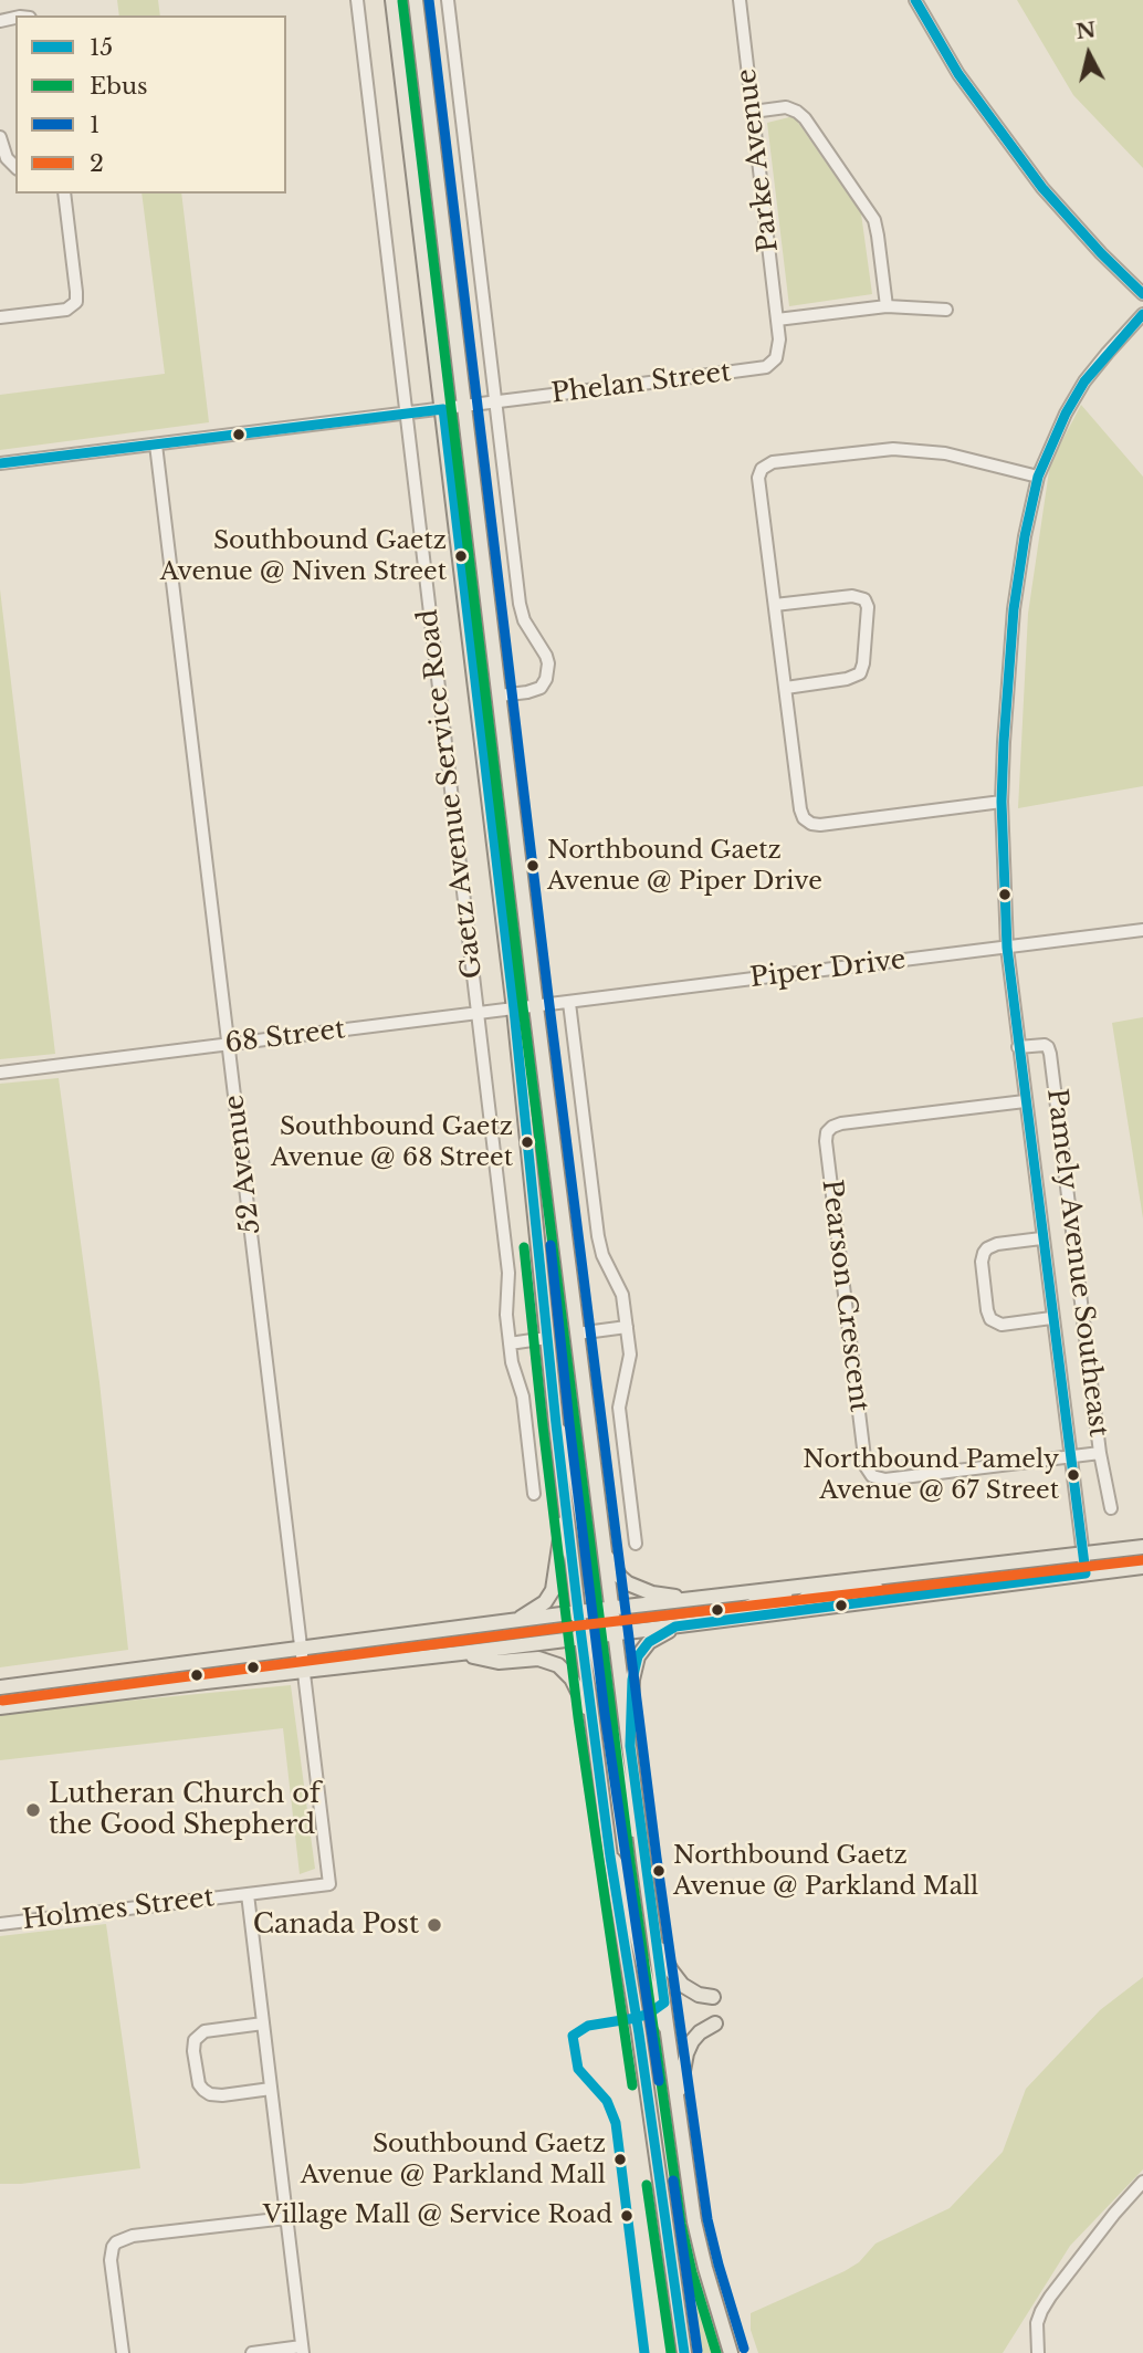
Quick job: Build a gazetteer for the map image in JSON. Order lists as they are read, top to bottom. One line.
{"streets":{"street":["Parke Avenue","Phelan Street","Gaetz Avenue Service Road","Piper Drive","68 Street","52 Avenue","Pamely Avenue Southeast","Pearson Crescent","Holmes Street"]},"crossings":[["Parke Avenue","Phelan Street"],["Phelan Street","Gaetz Avenue Service Road"],["Phelan Street","52 Avenue"],["Gaetz Avenue Service Road","68 Street"],["Piper Drive","68 Street"],["68 Street","52 Avenue"],["52 Avenue","Holmes Street"],["Pamely Avenue Southeast","Pearson Crescent"]],"places":["Southbound Gaetz Avenue @ Niven Street","Northbound Gaetz Avenue @ Piper Drive","Southbound Gaetz Avenue @ 68 Street","Northbound Pamely Avenue @ 67 Street","Lutheran Church of the Good Shepherd","Northbound Gaetz Avenue @ Parkland Mall","Canada Post","Southbound Gaetz Avenue @ Parkland Mall","Village Mall @ Service Road"],"lines":["transit line 15","transit line 1","transit line Ebus","transit line 2"],"legend":["15","Ebus","1","2"],"north":"top"}
